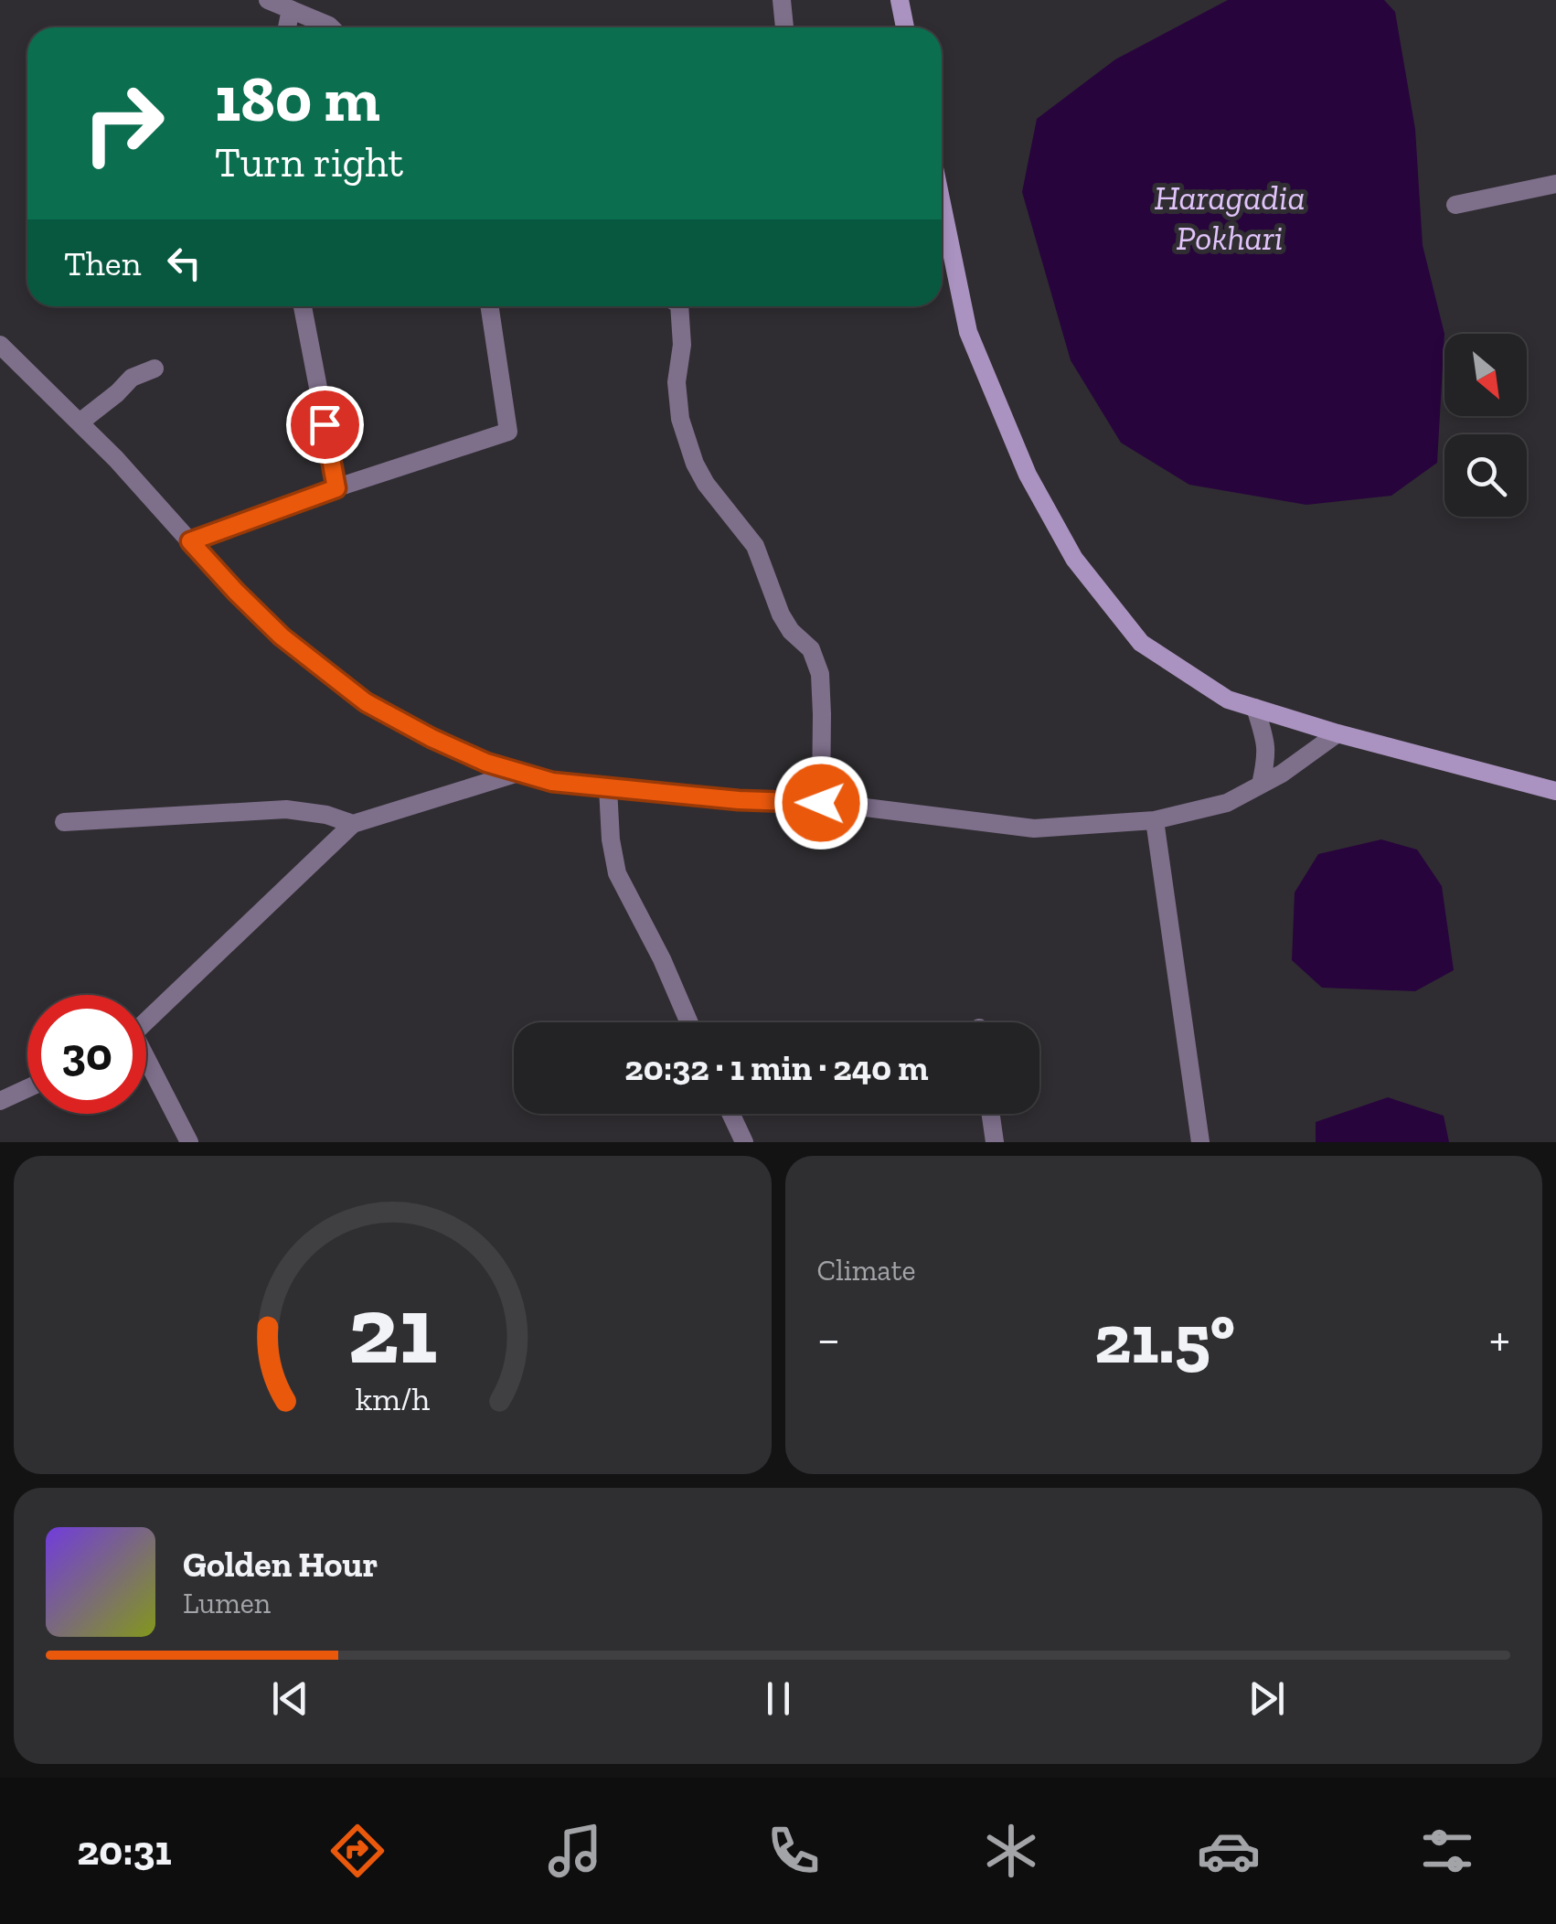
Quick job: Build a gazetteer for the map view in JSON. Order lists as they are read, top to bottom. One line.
{"water":["Haragadia Pokhari"],"north":"bottom right","page":{"turn":["180 m","Turn right"],"then":"Then","limit":"30","trip":"20:32 · 1 min · 240 m","tile":"Climate","heat":["−","21.5°","+"],"song":["Golden Hour","Lumen"],"tabs":"20:31","gauge":["21","km/h"]}}
